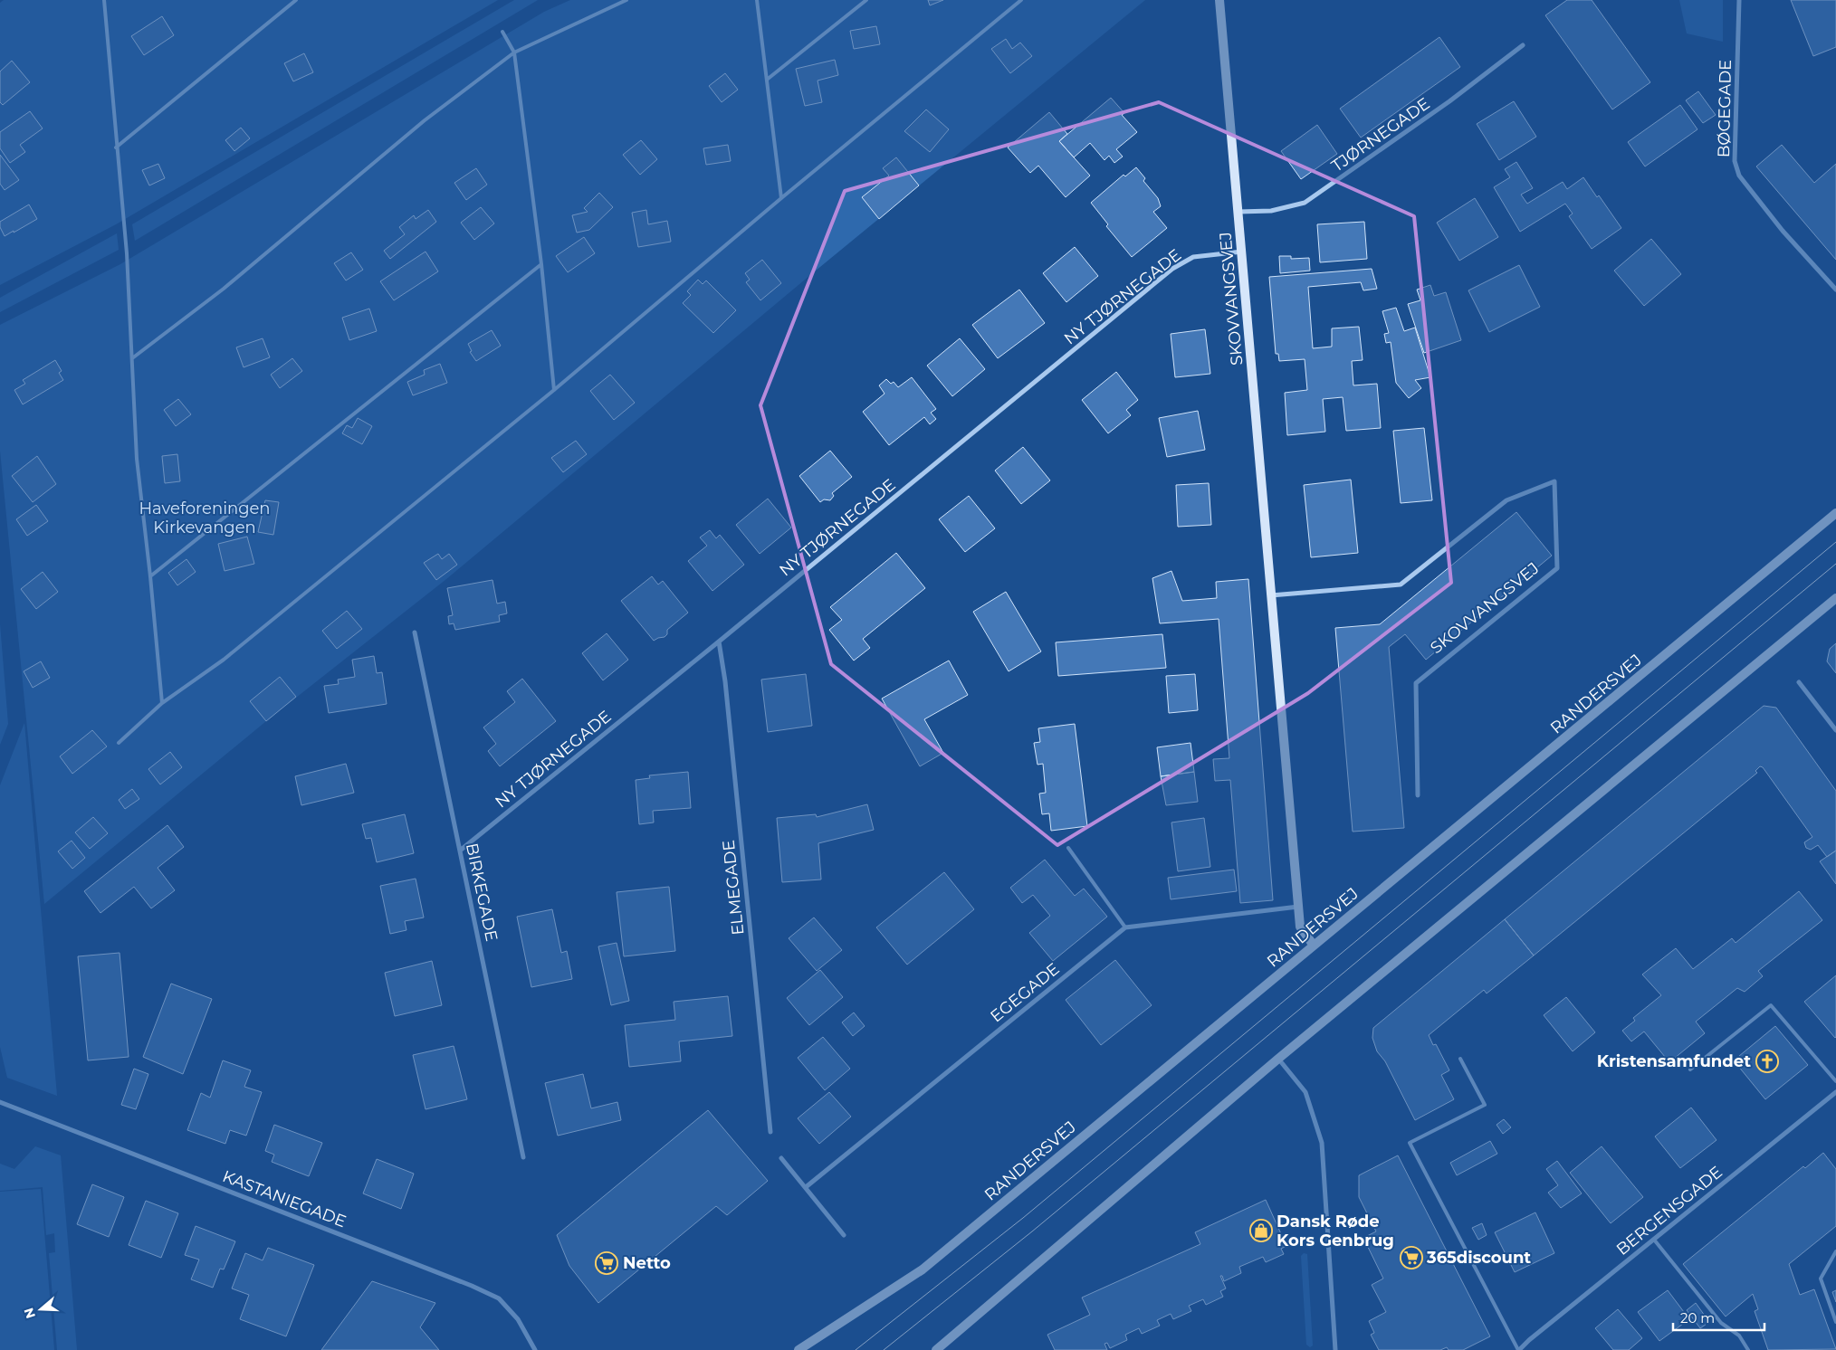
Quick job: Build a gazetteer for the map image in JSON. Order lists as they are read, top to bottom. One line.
{"streets":{"street":["BØGEGADE","TJØRNEGADE","NY TJØRNEGADE","SKOVVANGSVEJ","RANDERSVEJ","ELMEGADE","BIRKEGADE","EGEGADE","KASTANIEGADE","BERGENSGADE"]},"crossings":[["TJØRNEGADE","SKOVVANGSVEJ"],["NY TJØRNEGADE","SKOVVANGSVEJ"],["NY TJØRNEGADE","ELMEGADE"],["NY TJØRNEGADE","BIRKEGADE"],["SKOVVANGSVEJ","RANDERSVEJ"]],"parks":["Haveforeningen Kirkevangen"],"places":{"church":["Kristensamfundet"],"shop":["Dansk Røde Kors Genbrug"],"supermarket":["365discount","Netto"]},"scale_bar":"20 m","north":"left"}
